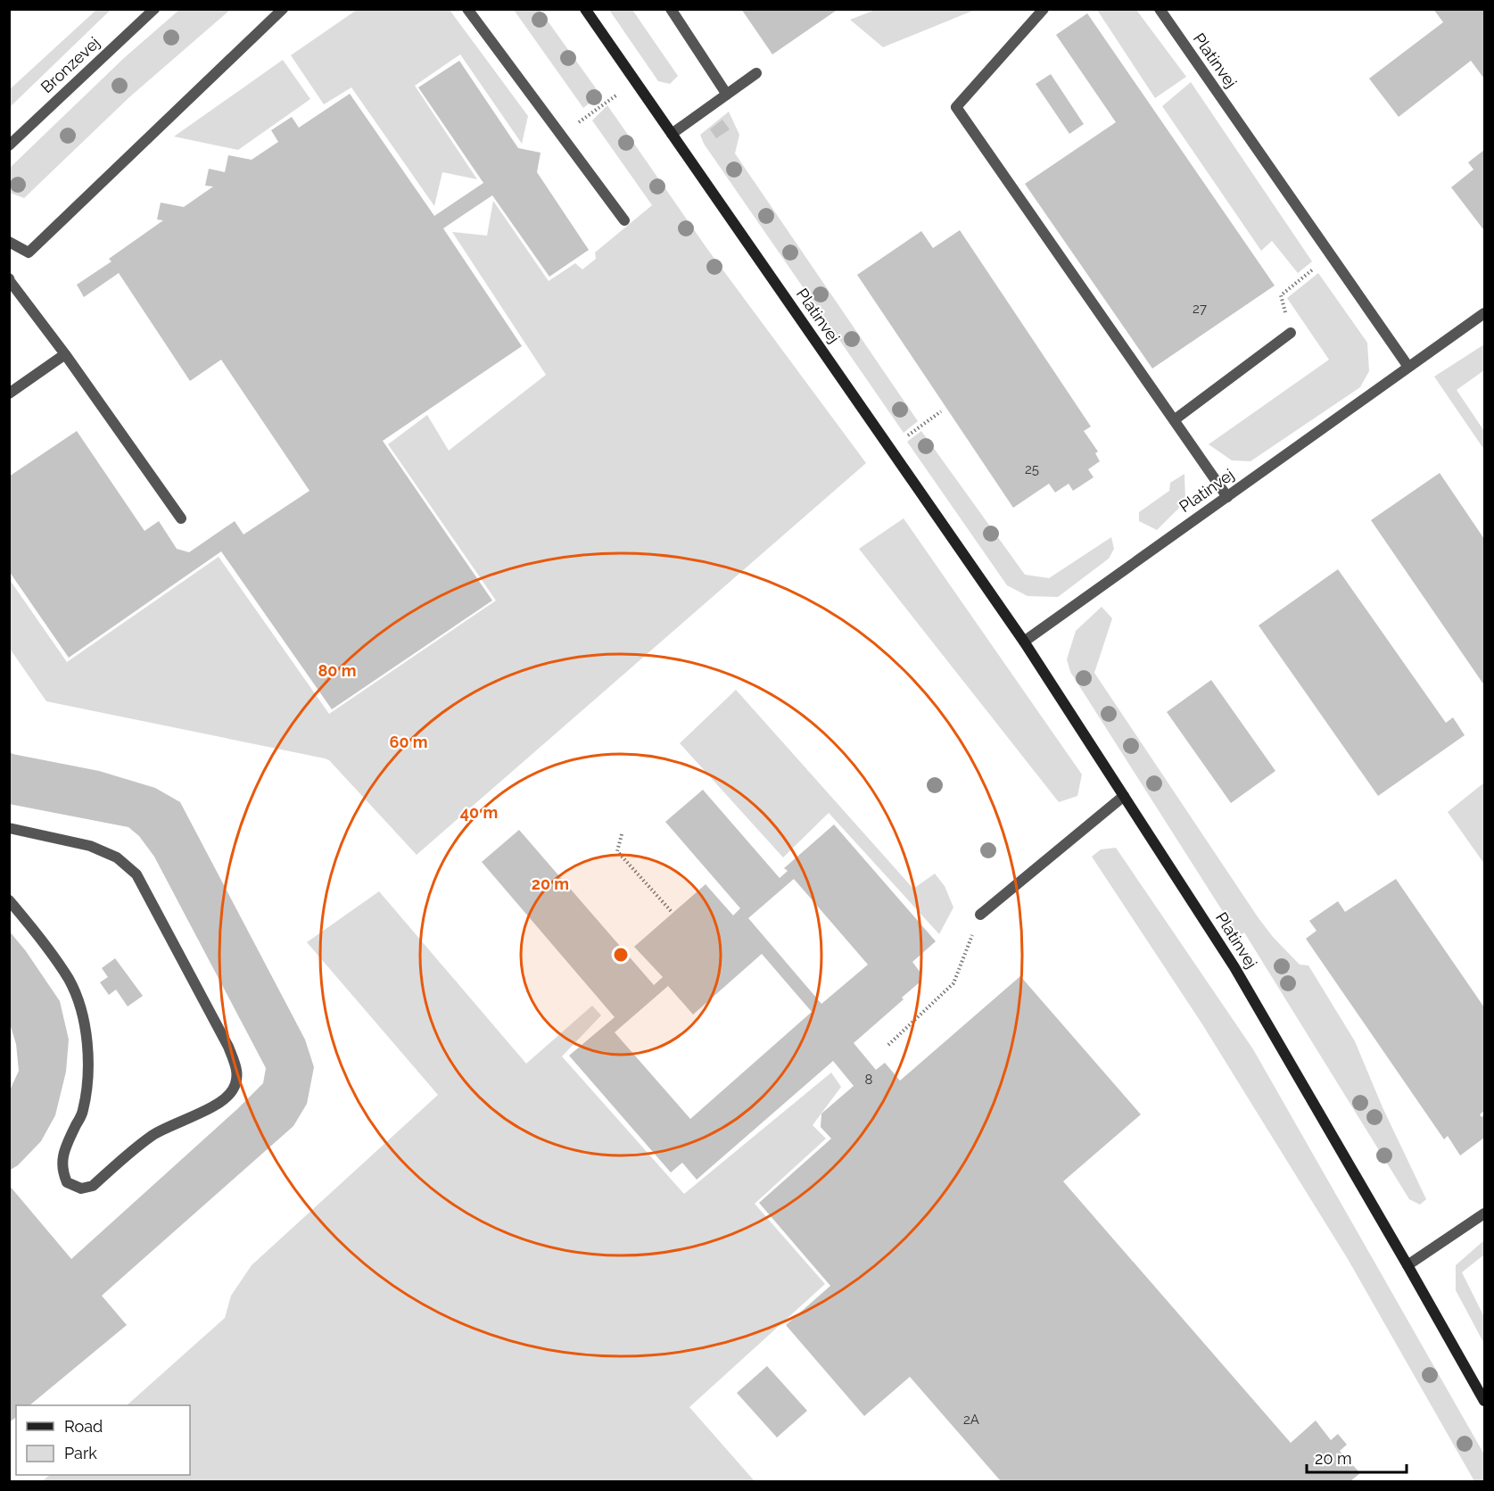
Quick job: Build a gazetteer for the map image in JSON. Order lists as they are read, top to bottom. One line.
{"streets":{"street":["Platinvej","Bronzevej"]},"house_numbers":["27","25","8","2A"],"legend":["Road","Park"],"scale_bar":"20 m","rings":["80 m","60 m","40 m","20 m"]}
